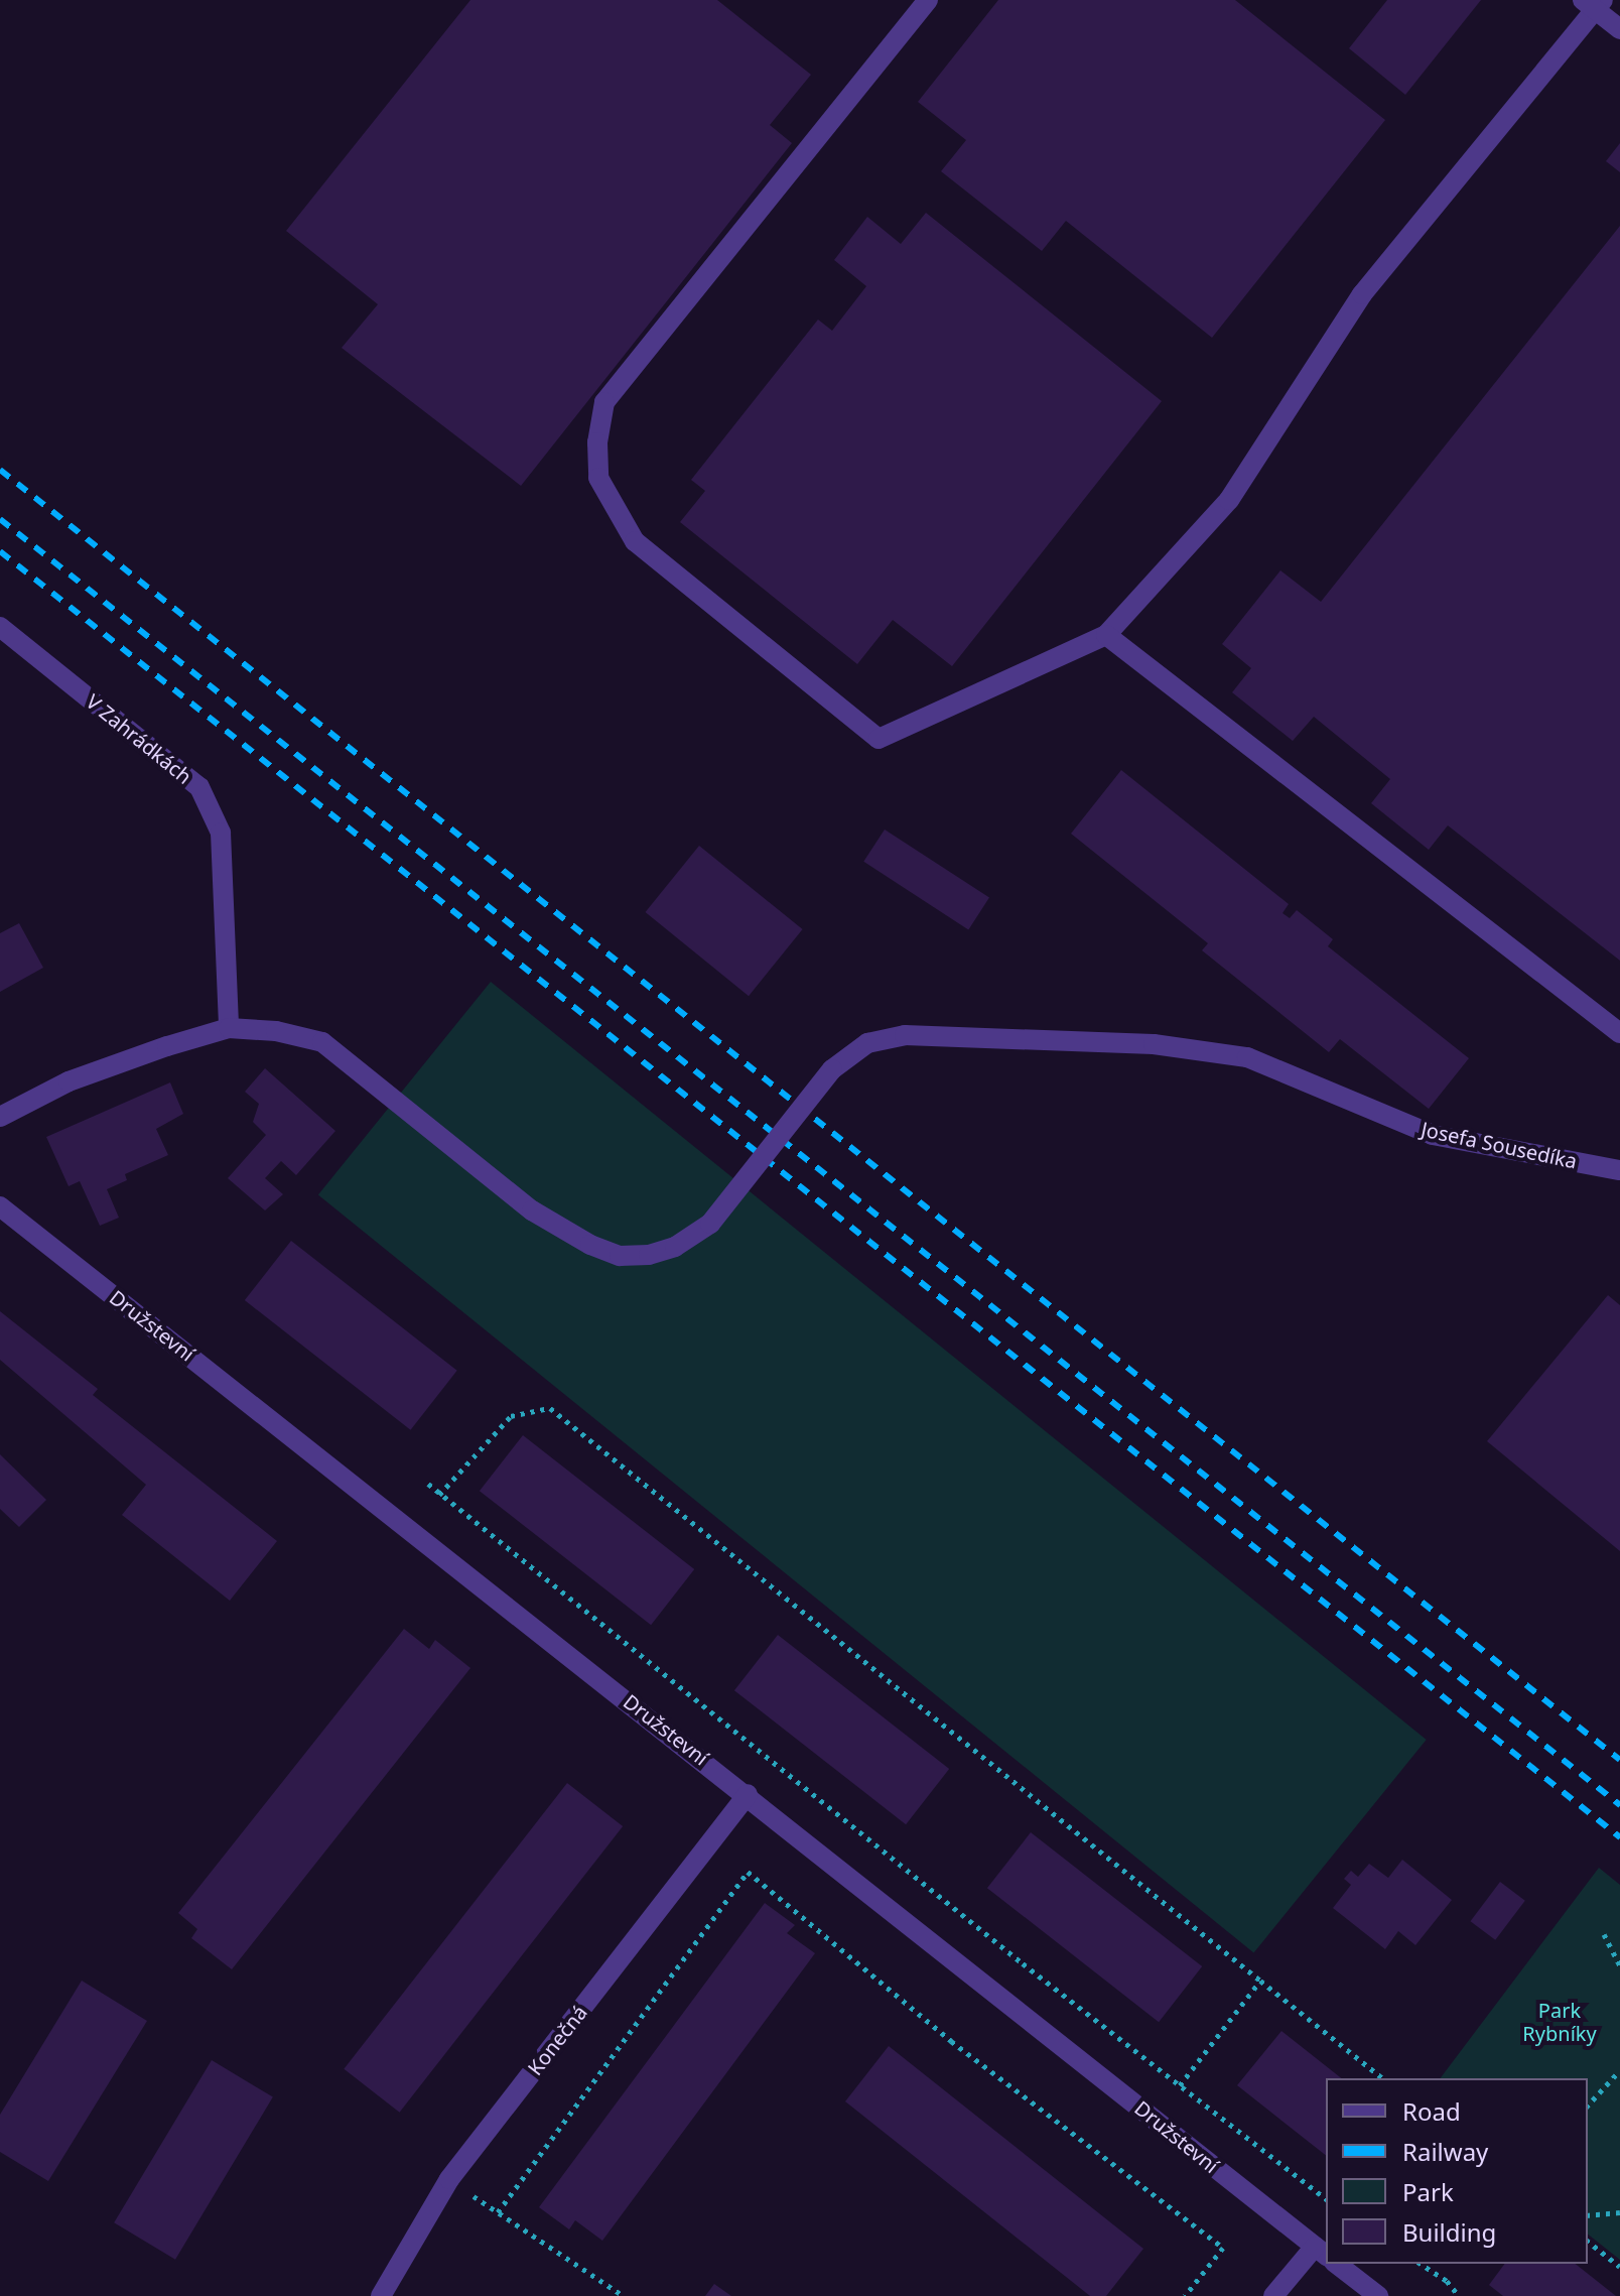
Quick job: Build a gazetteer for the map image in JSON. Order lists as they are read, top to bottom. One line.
{"streets":{"street":["V Zahrádkách","Josefa Sousedíka","Družstevní","Konečná"]},"crossings":[["V Zahrádkách","Josefa Sousedíka"],["Družstevní","Konečná"]],"parks":["Park Rybníky"],"legend":["Road","Railway","Park","Building"]}
